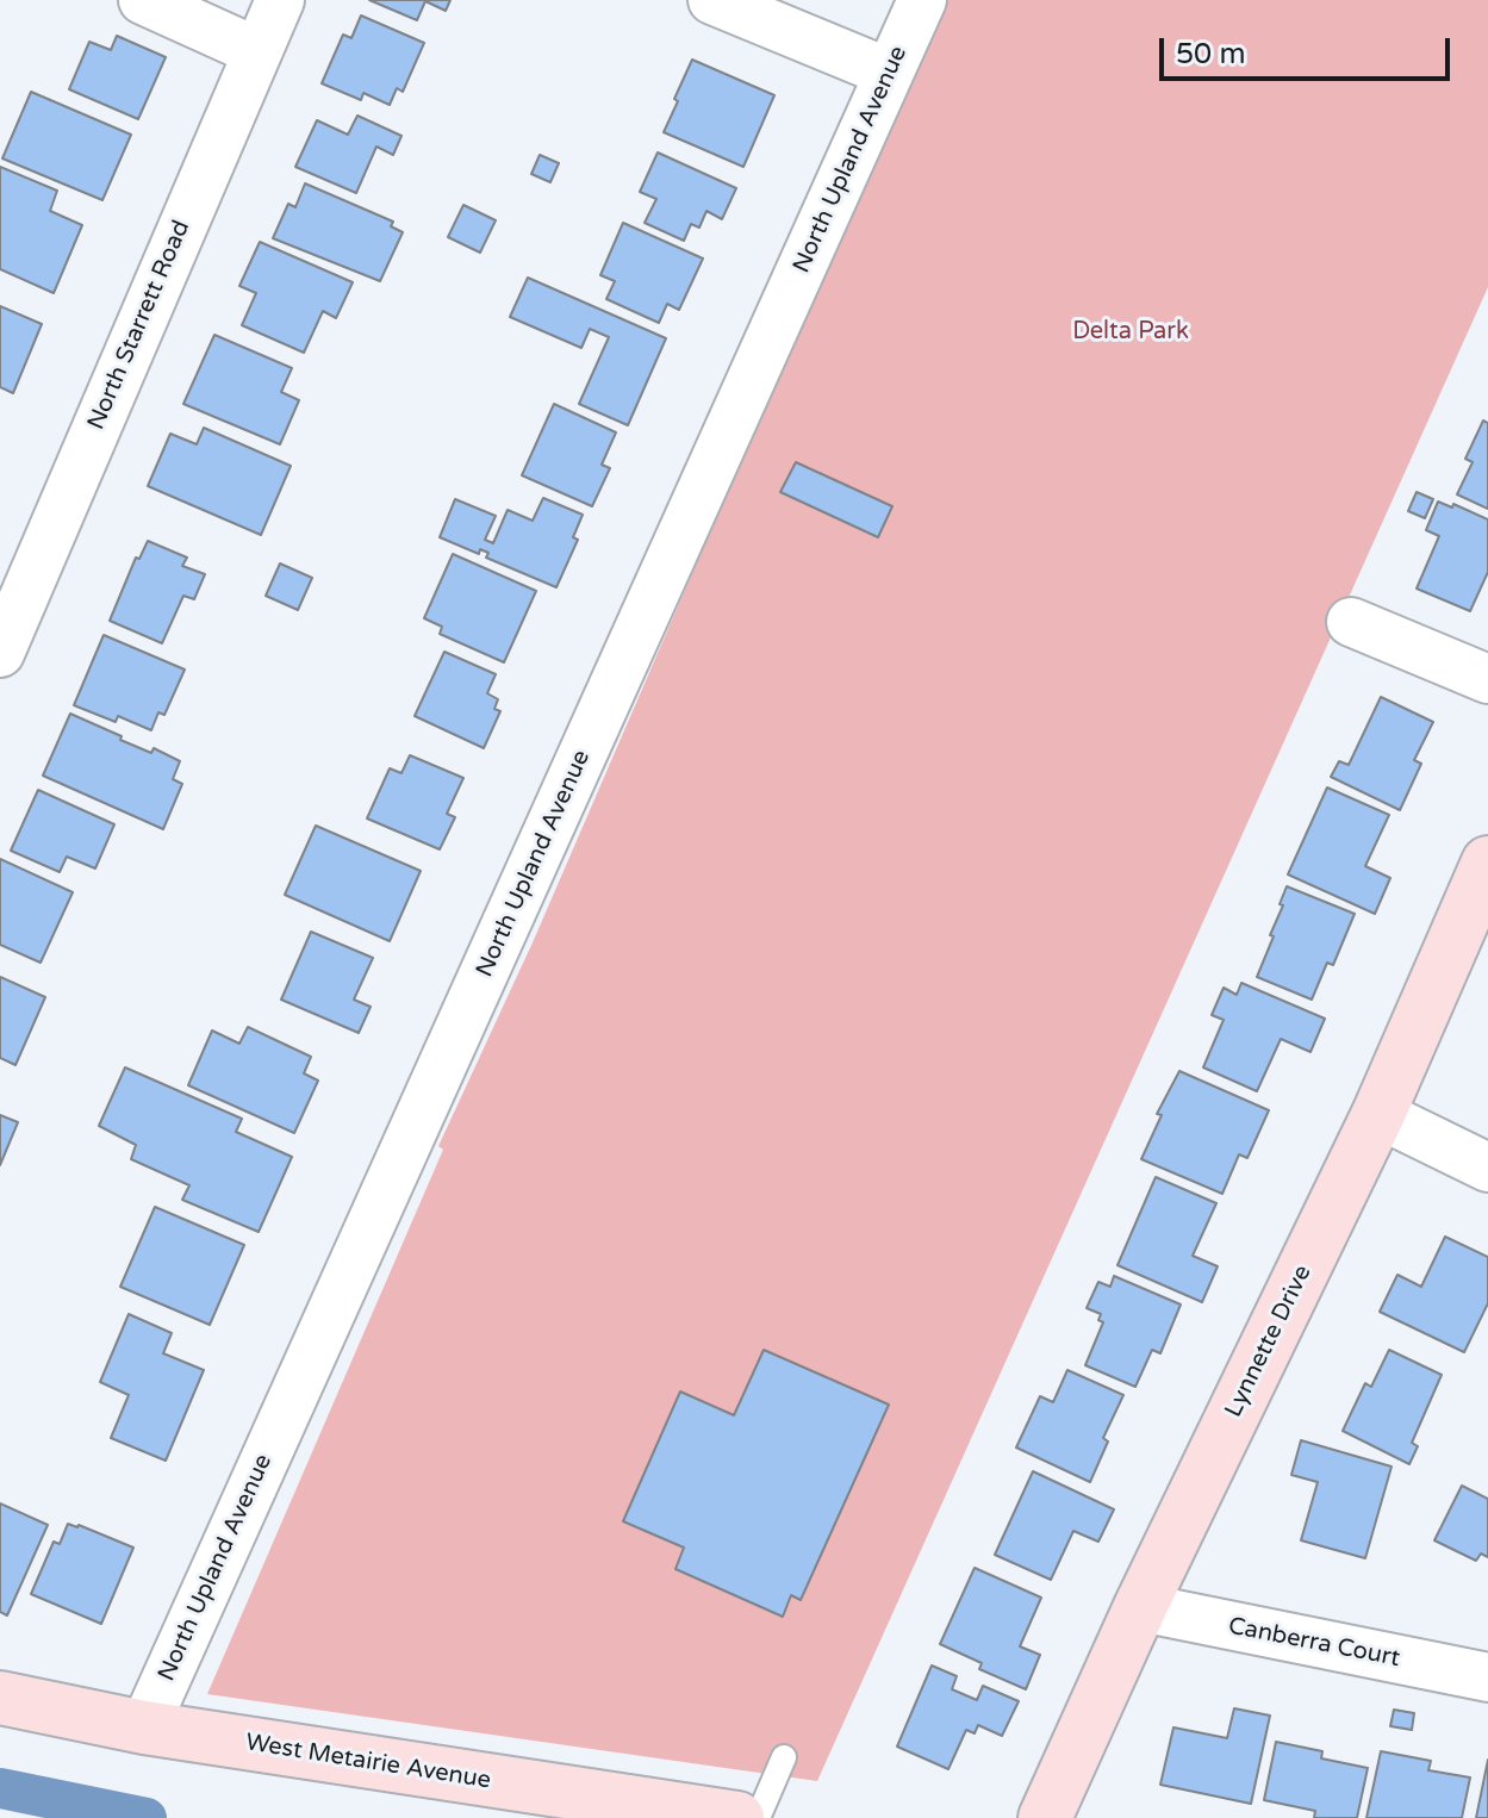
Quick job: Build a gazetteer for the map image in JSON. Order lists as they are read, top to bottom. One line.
{"streets":{"street":["North Upland Avenue","North Starrett Road","Lynnette Drive","Canberra Court","West Metairie Avenue"]},"crossings":[["North Upland Avenue","West Metairie Avenue"],["Lynnette Drive","Canberra Court"]],"parks":["Delta Park"],"scale_bar":"50 m"}
